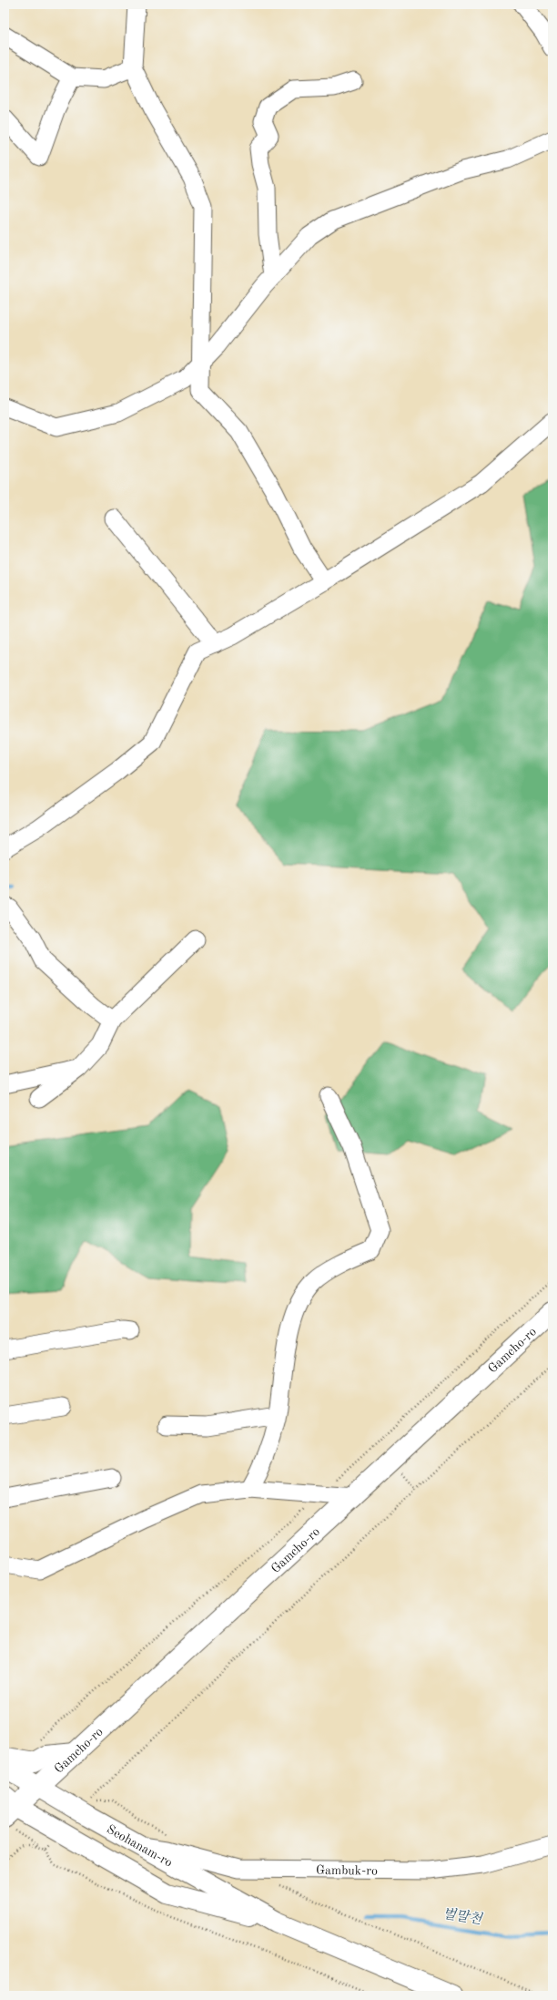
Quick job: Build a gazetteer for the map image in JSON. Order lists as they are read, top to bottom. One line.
{"streets":{"main road":["Gamcho-ro","Seohanam-ro"],"street":["Gambuk-ro"]},"crossings":[["Gamcho-ro","Seohanam-ro"],["Seohanam-ro","Gambuk-ro"]],"water":["벌말천"]}
